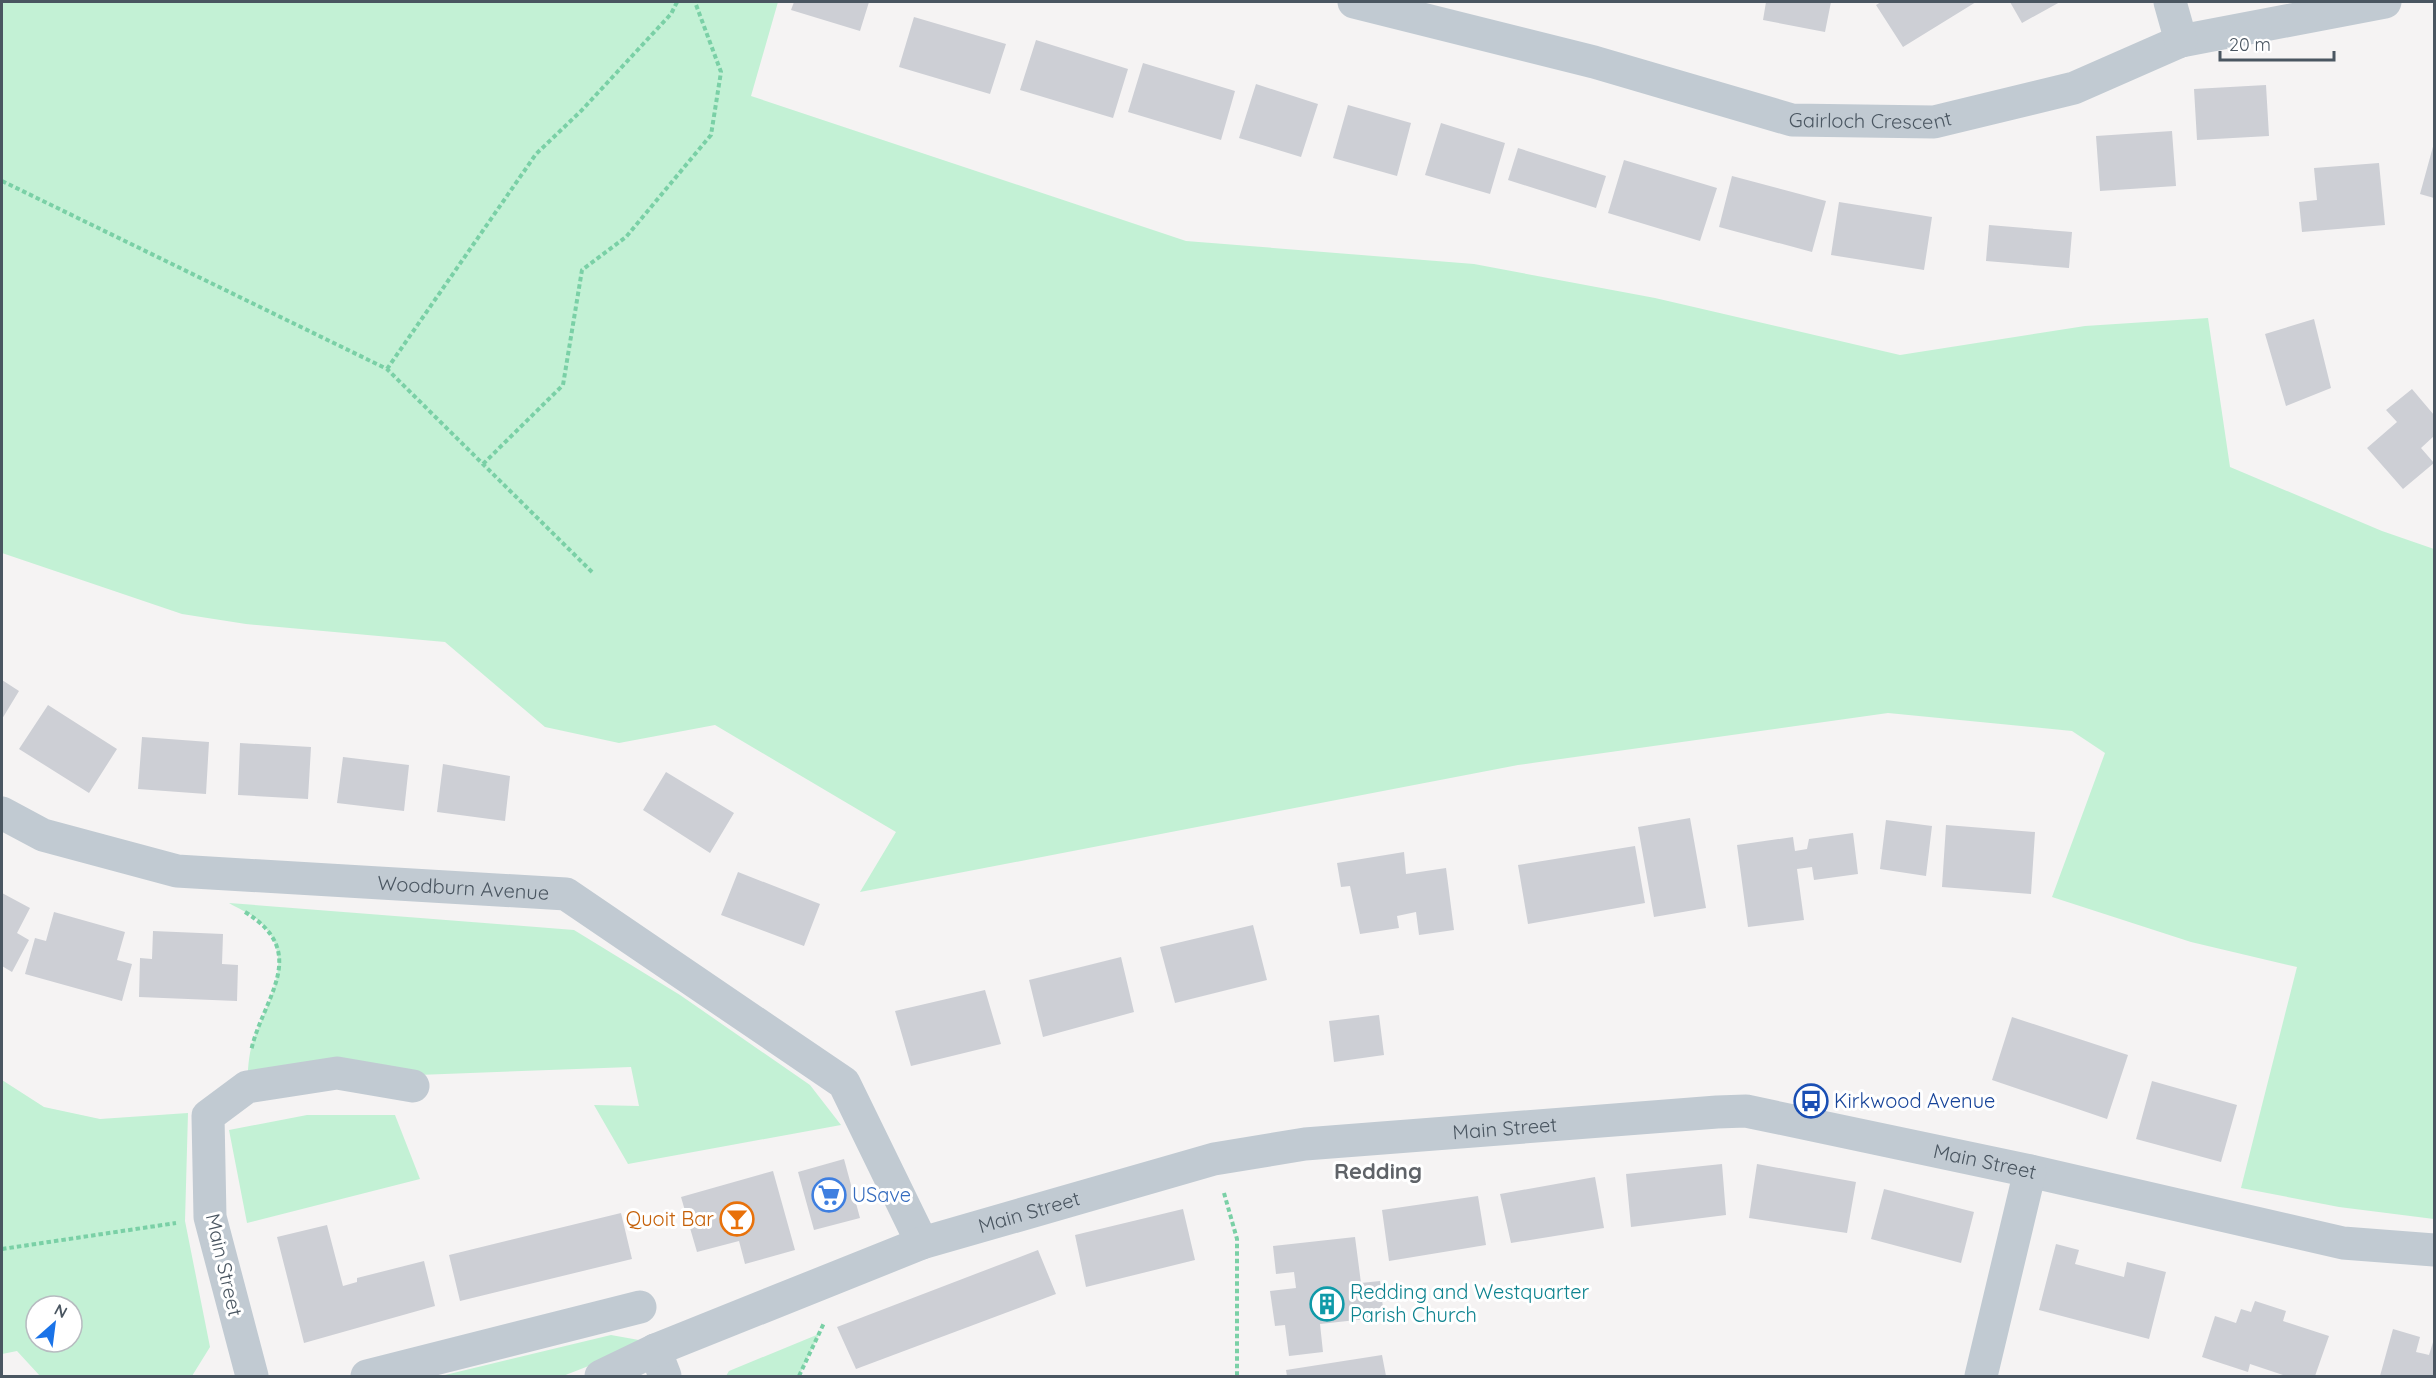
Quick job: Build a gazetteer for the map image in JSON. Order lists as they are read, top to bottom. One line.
{"streets":{"street":["Gairloch Crescent","Woodburn Avenue","Main Street"]},"crossings":[["Woodburn Avenue","Main Street"]],"districts":["Redding"],"places":{"bus stop":["Kirkwood Avenue"],"supermarket":["USave"],"bar":["Quoit Bar"],"building":["Redding and Westquarter Parish Church"]},"scale_bar":"20 m","north":"top right"}
